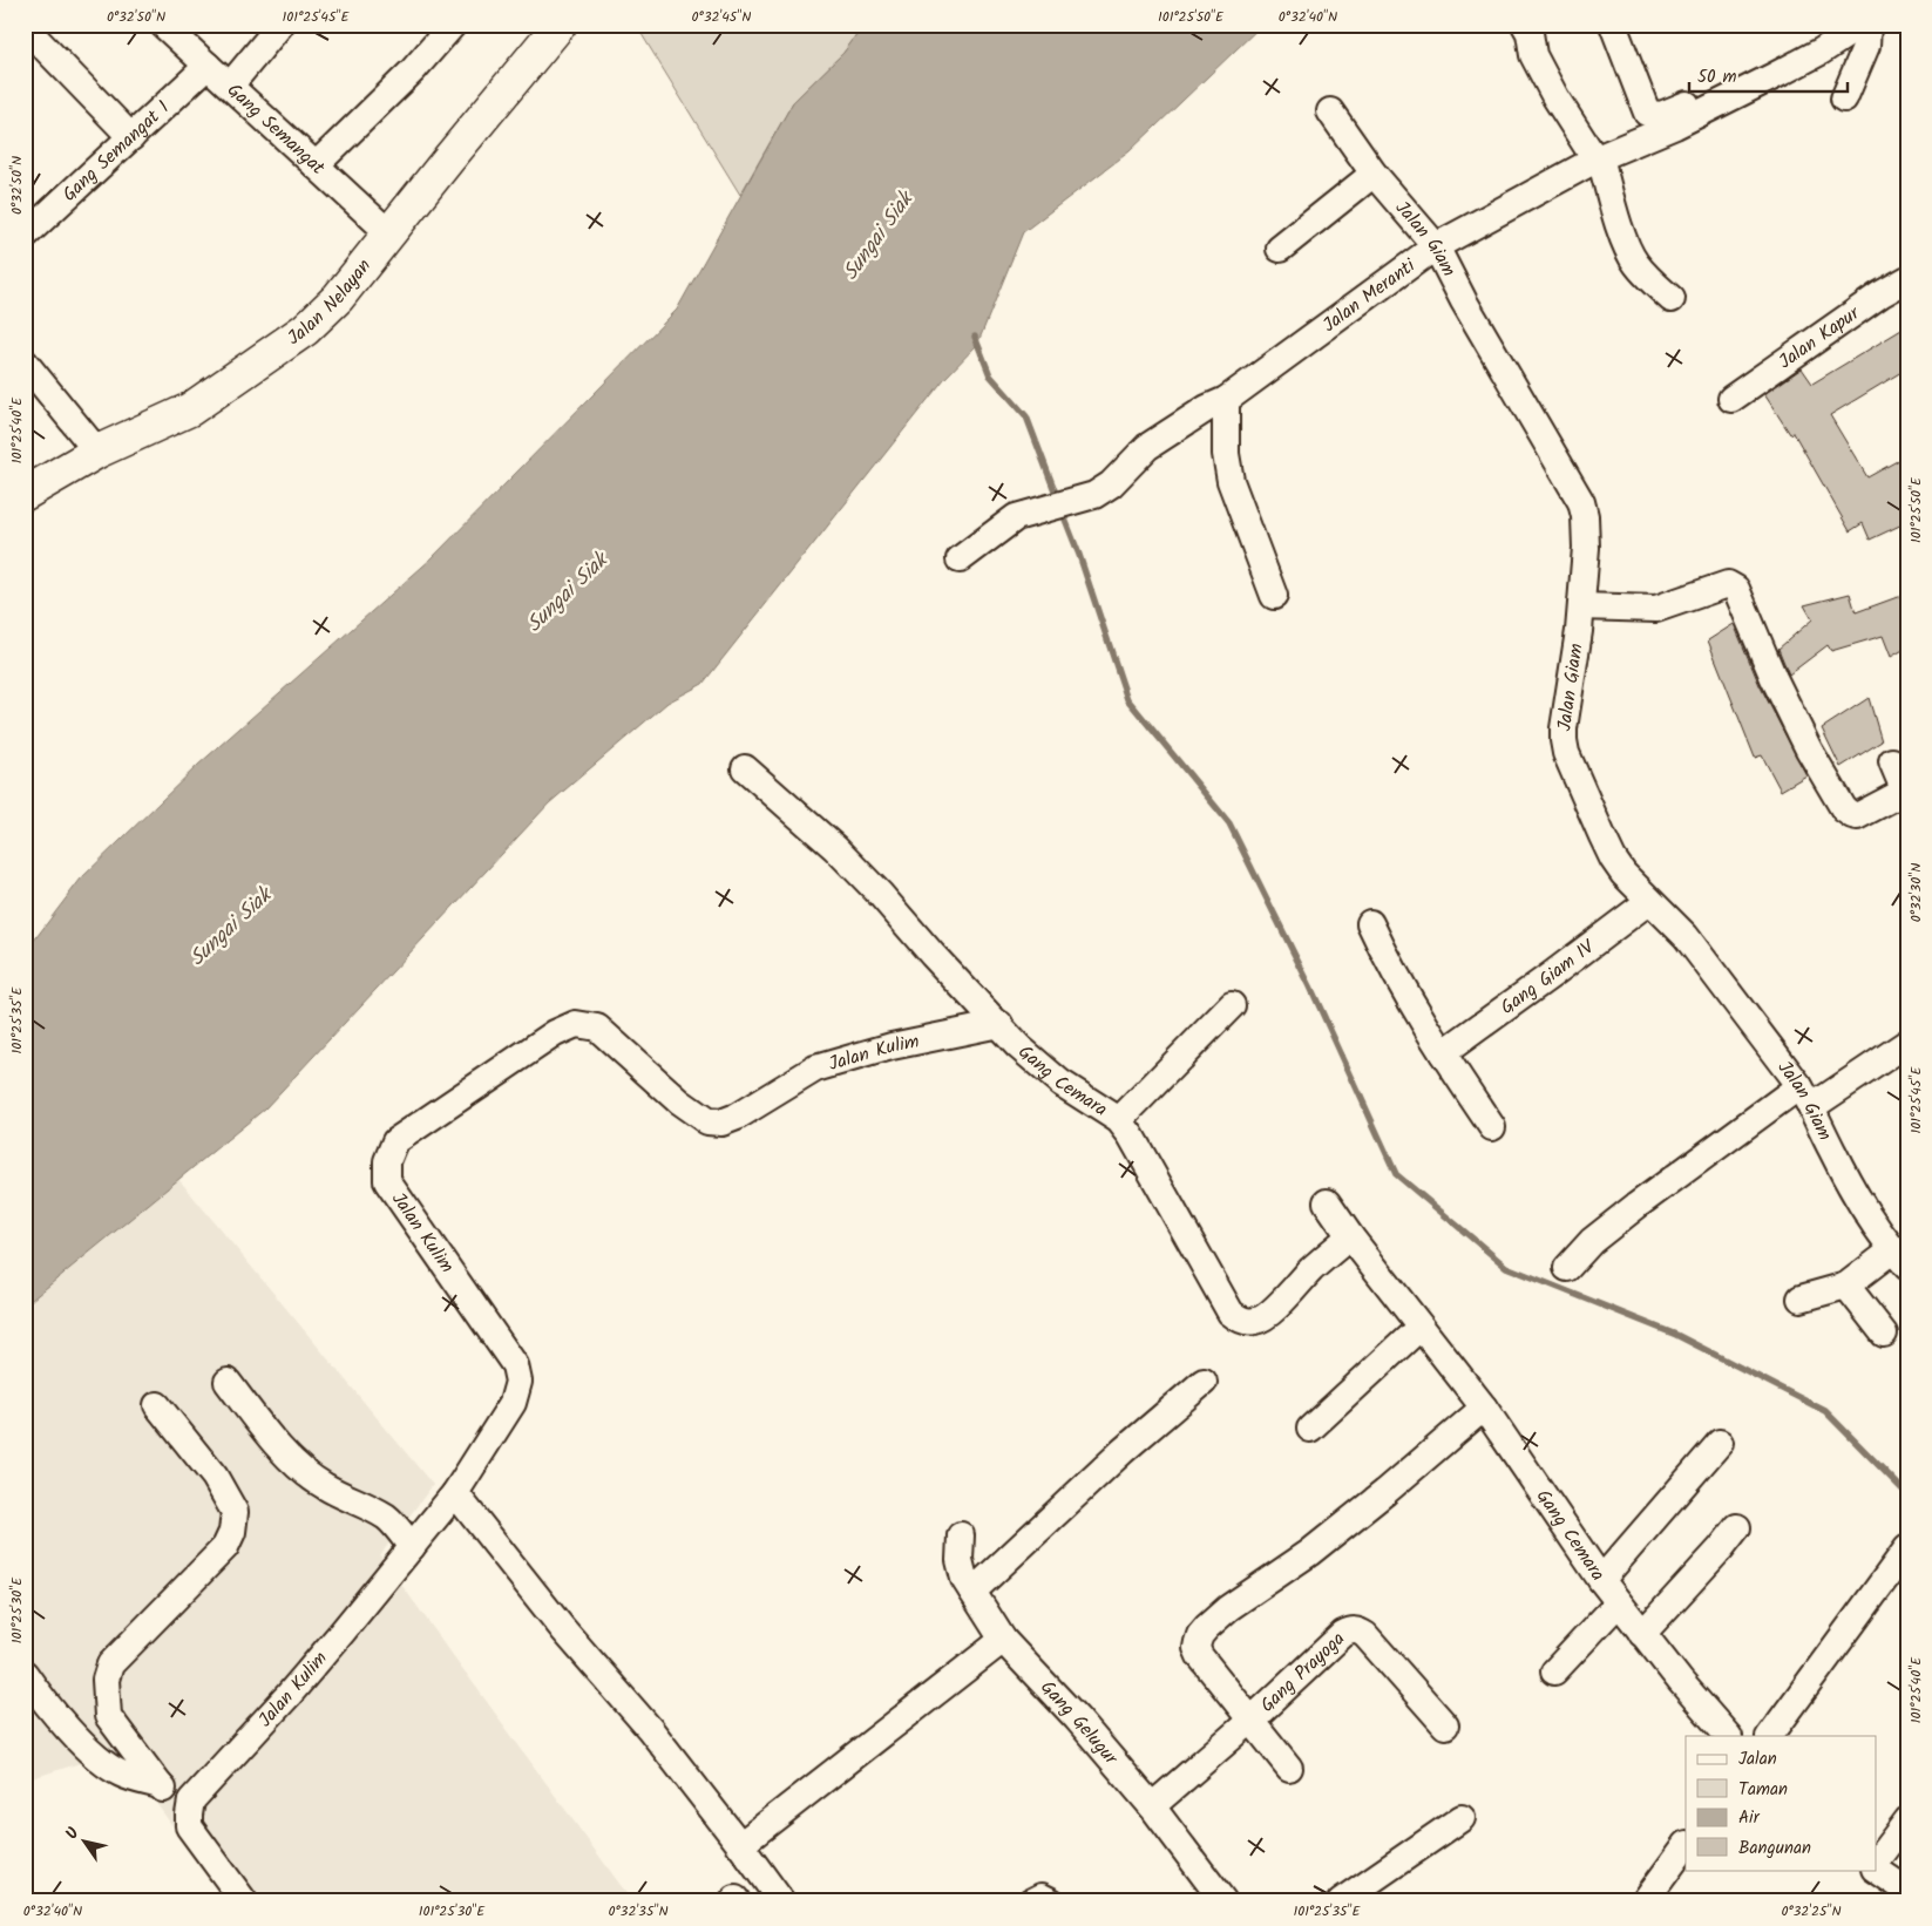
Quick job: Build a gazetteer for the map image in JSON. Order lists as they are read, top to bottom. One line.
{"streets":{"main road":["Jalan Nelayan"],"street":["Gang Semangat","Gang Semangat 1","Jalan Giam","Jalan Meranti","Jalan Kapur","Gang Giam IV","Jalan Kulim","Gang Cemara","Gang Prayoga","Gang Gelugur"]},"crossings":[["Gang Semangat","Gang Semangat 1"],["Gang Semangat","Jalan Nelayan"],["Jalan Giam","Jalan Meranti"],["Jalan Giam","Gang Giam IV"],["Jalan Kulim","Gang Cemara"],["Gang Prayoga","Gang Gelugur"]],"water":["Sungai Siak"],"legend":["Jalan","Taman","Air","Bangunan"],"scale_bar":"50 m","north":"top left","coordinates":["0°32'50\"N","101°25'45\"E","0°32'45\"N","101°25'50\"E","0°32'40\"N","101°25'40\"E","0°32'30\"N","101°25'35\"E","101°25'30\"E","0°32'35\"N","0°32'25\"N"]}
